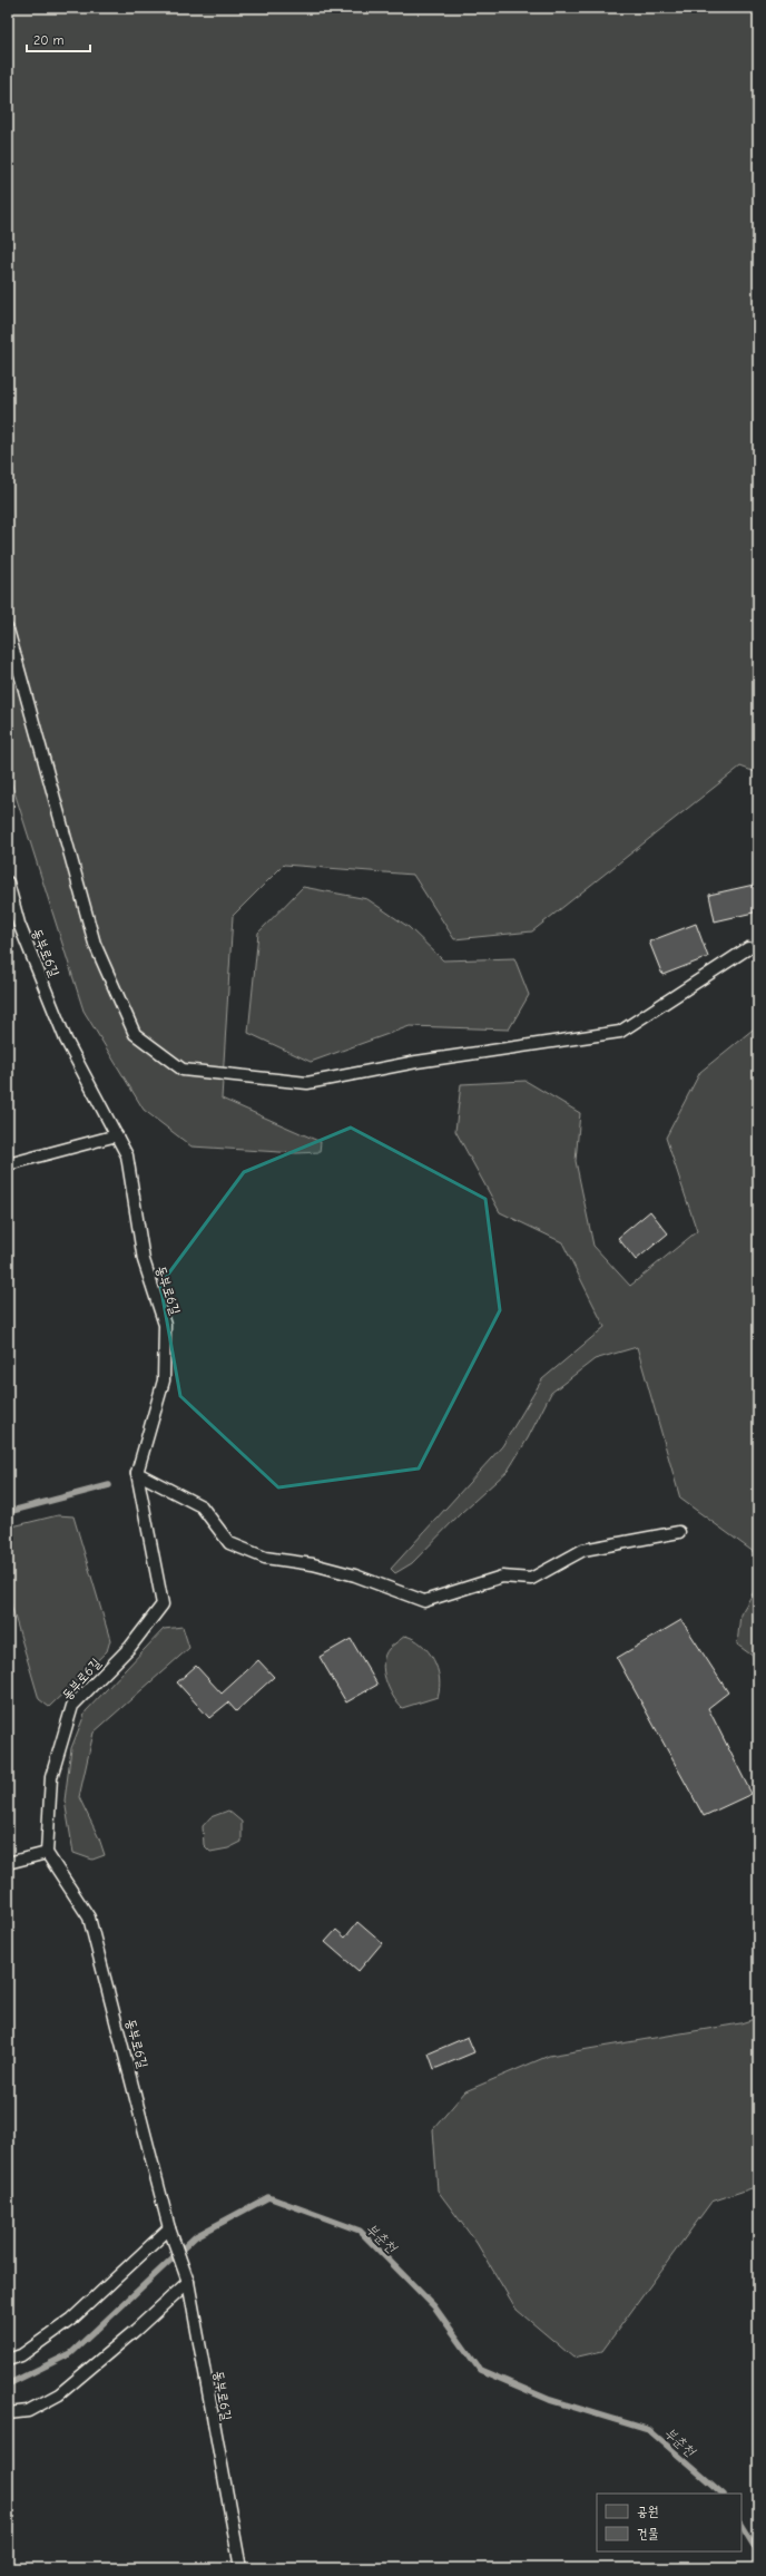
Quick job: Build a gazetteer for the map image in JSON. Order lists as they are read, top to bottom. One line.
{"streets":{"lane":["동부로6길"]},"water":["부춘천"],"legend":["공원","건물"],"scale_bar":"20 m"}
